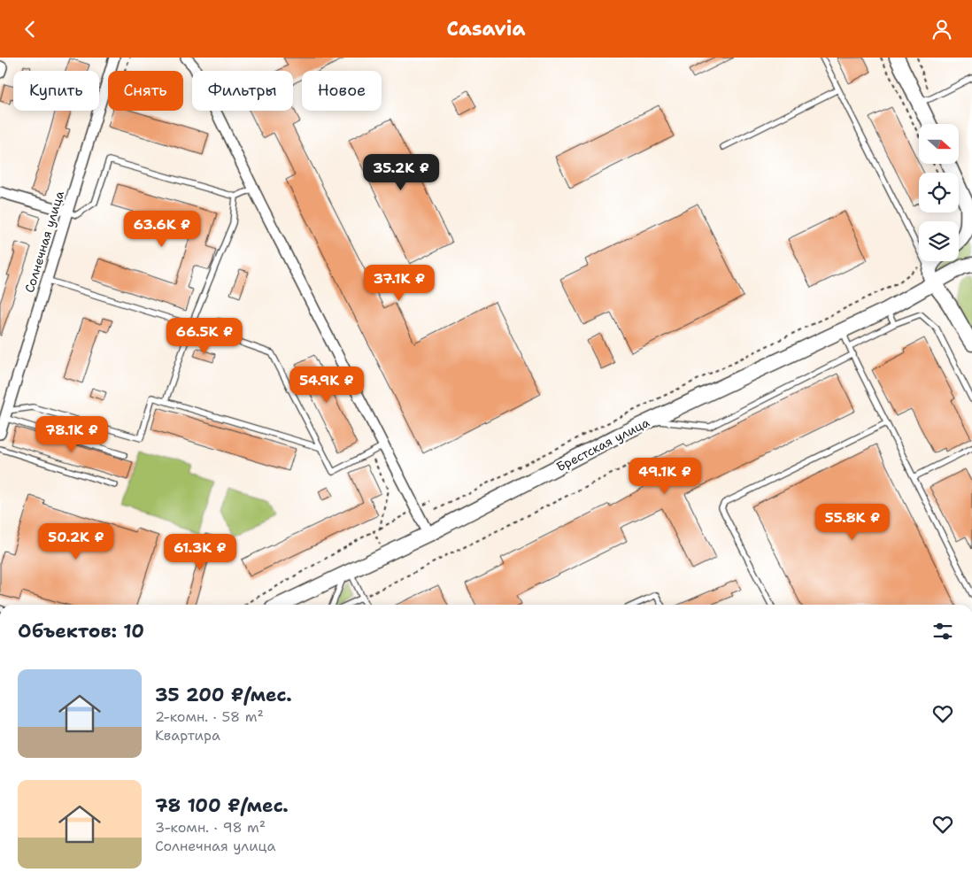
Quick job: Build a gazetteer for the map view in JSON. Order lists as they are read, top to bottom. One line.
{"streets":{"street":["Солнечная улица","Брестская улица"]},"north":"right","page":{"header":"Casavia","chip":["Купить","Снять","Фильтры","Новое"],"price":["35.2K ₽","63.6K ₽","37.1K ₽","66.5K ₽","54.9K ₽","78.1K ₽","49.1K ₽","55.8K ₽","50.2K ₽","61.3K ₽"],"heading":"Объектов: 10","list":[{"name":"35 200 ₽/мес.","note":"2-комн. · 58 m² · Квартира"},{"name":"78 100 ₽/мес.","note":"3-комн. · 98 m² · Солнечная улица"}]}}
